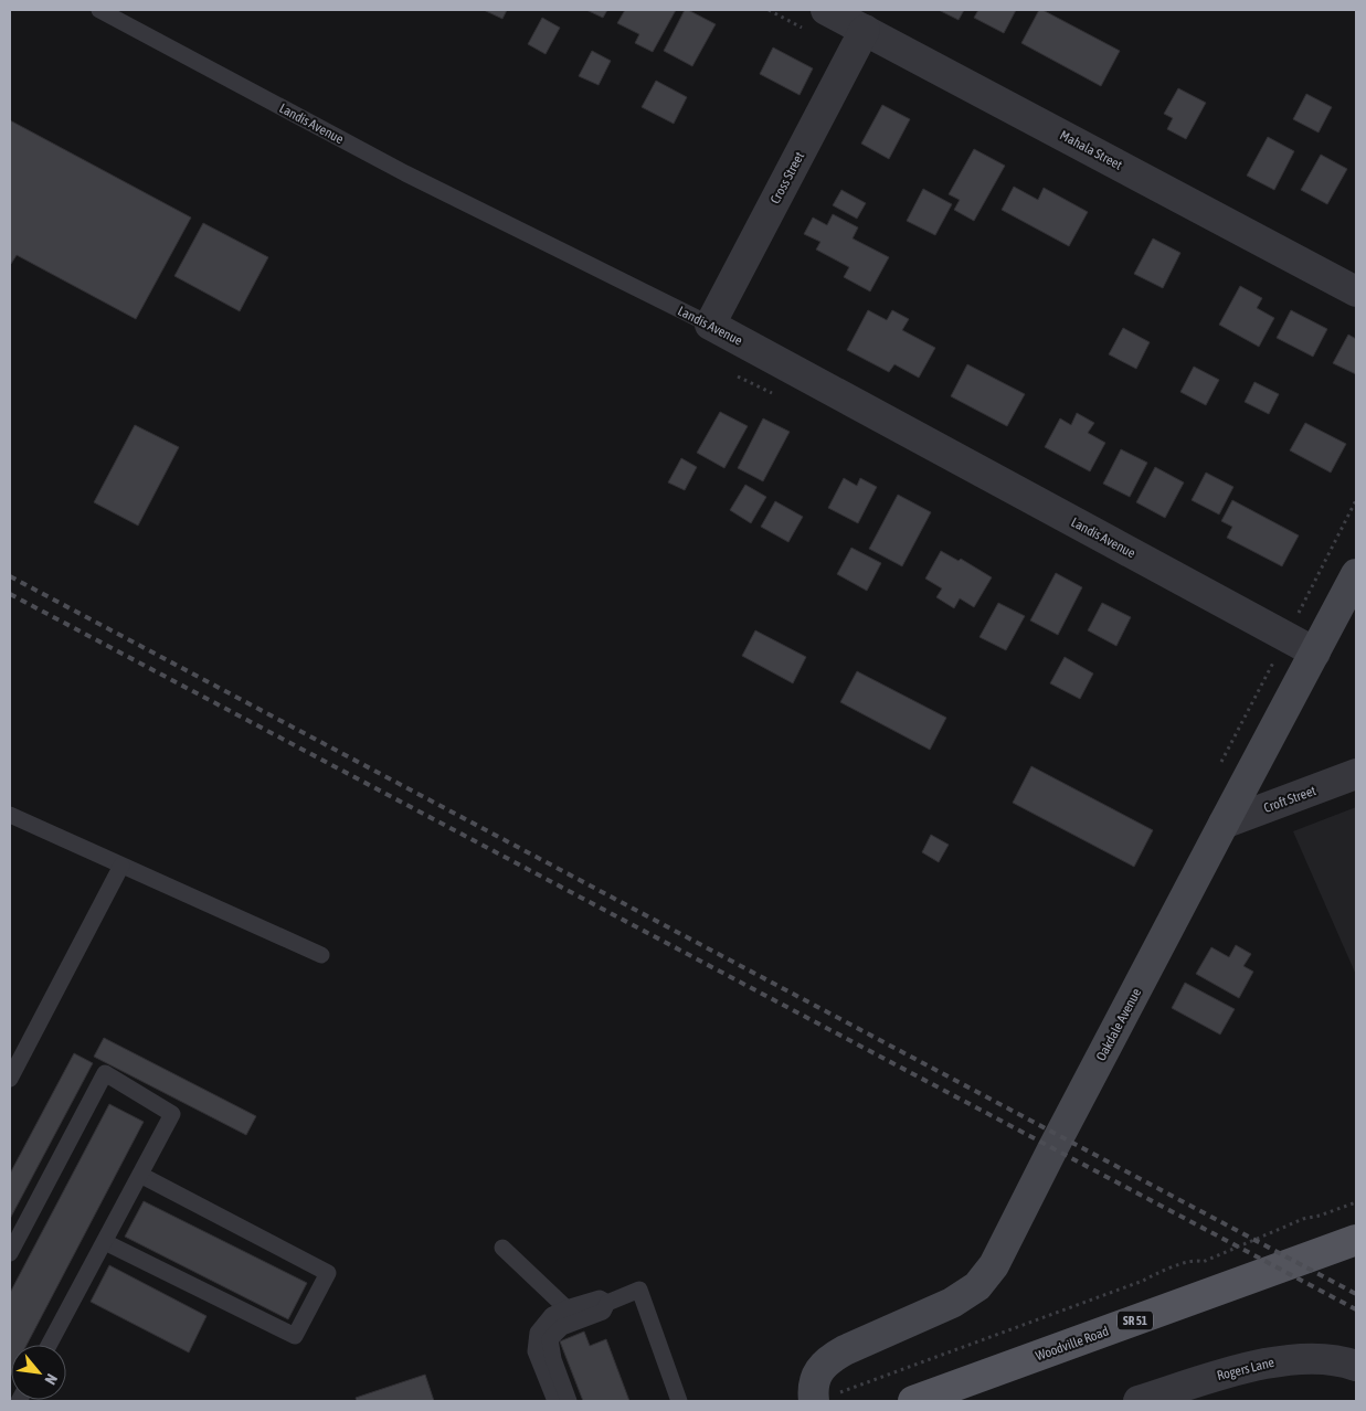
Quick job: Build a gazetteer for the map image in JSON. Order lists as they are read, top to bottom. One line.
{"streets":{"main road":["SR 51","Woodville Road"],"street":["Landis Avenue","Mahala Street","Cross Street","Croft Street","Oakdale Avenue","Rogers Lane"]},"crossings":[["Landis Avenue","Cross Street"],["Landis Avenue","Oakdale Avenue"],["Mahala Street","Cross Street"],["Croft Street","Oakdale Avenue"]],"north":"bottom right"}
